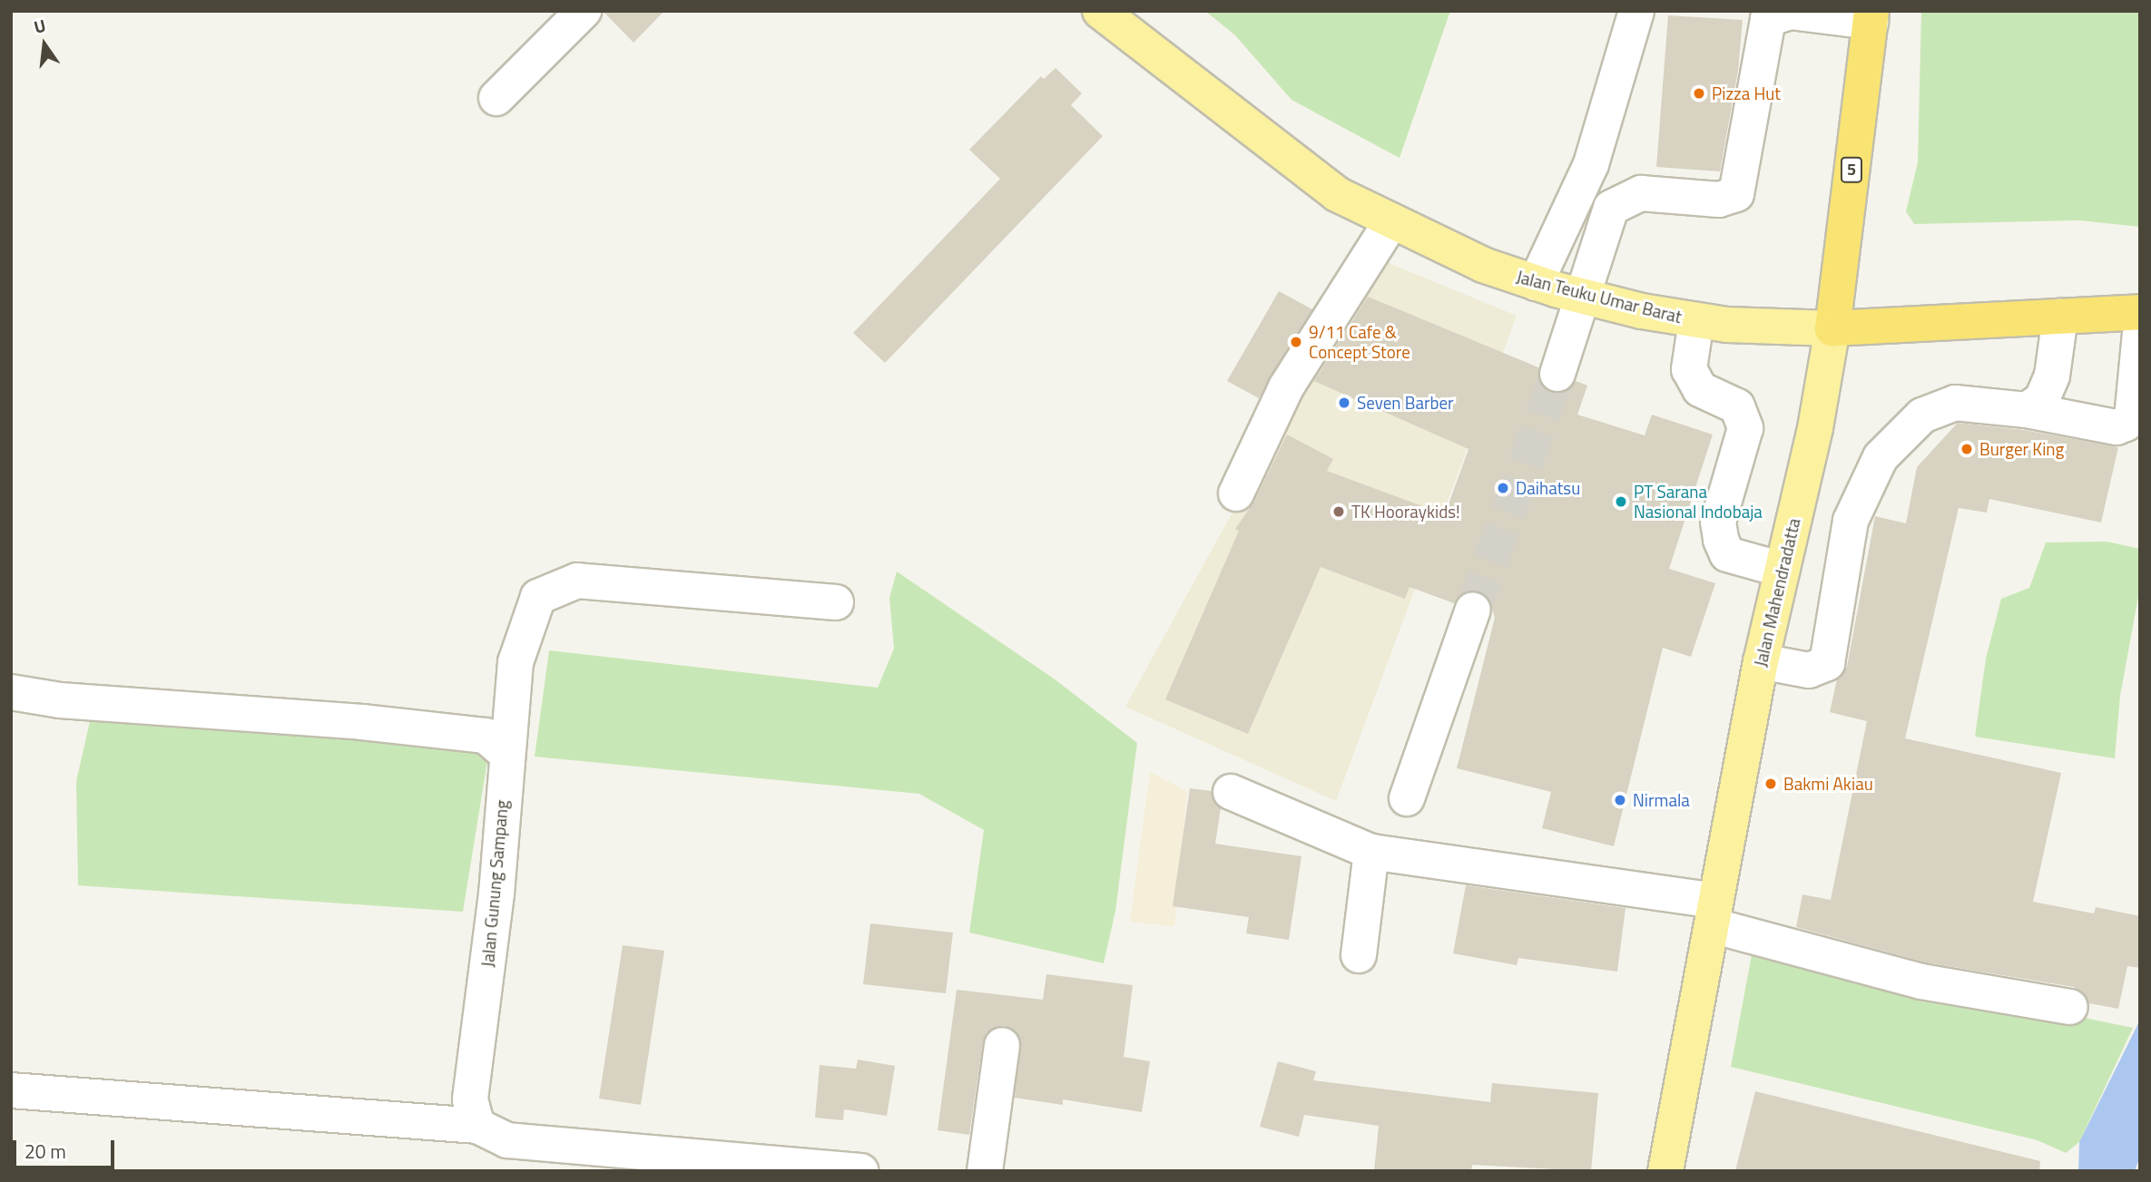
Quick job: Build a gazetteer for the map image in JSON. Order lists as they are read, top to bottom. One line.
{"streets":{"highway":["5","Jalan Teuku Umar Barat","Jalan Mahendradatta"],"street":["Jalan Gunung Sampang"]},"crossings":[["Jalan Teuku Umar Barat","Jalan Mahendradatta"]],"places":["Pizza Hut","9/11 Cafe & Concept Store","Seven Barber","Burger King","Daihatsu","PT Sarana Nasional Indobaja","TK Hooraykids!","Bakmi Akiau","Nirmala"],"scale_bar":"20 m","north":"top"}
